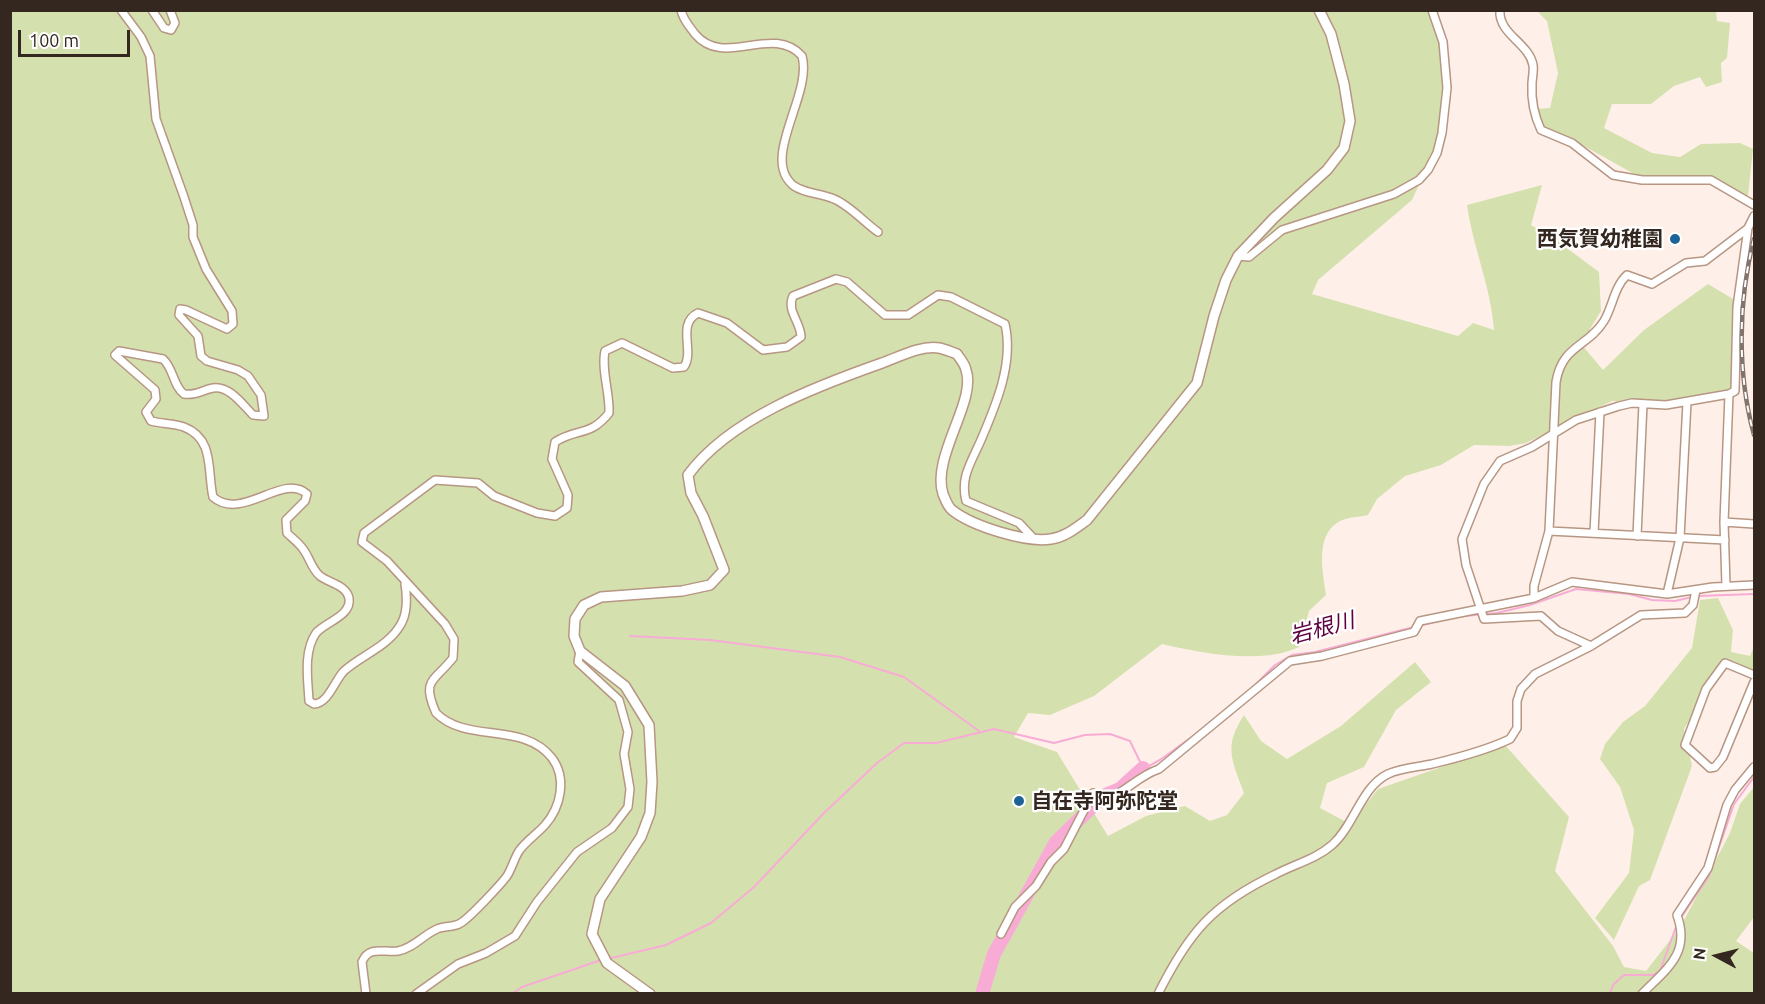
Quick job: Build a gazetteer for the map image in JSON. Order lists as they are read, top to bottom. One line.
{"water":["岩根川"],"places":["西気賀幼稚園","自在寺阿弥陀堂"],"scale_bar":"100 m","north":"left"}
